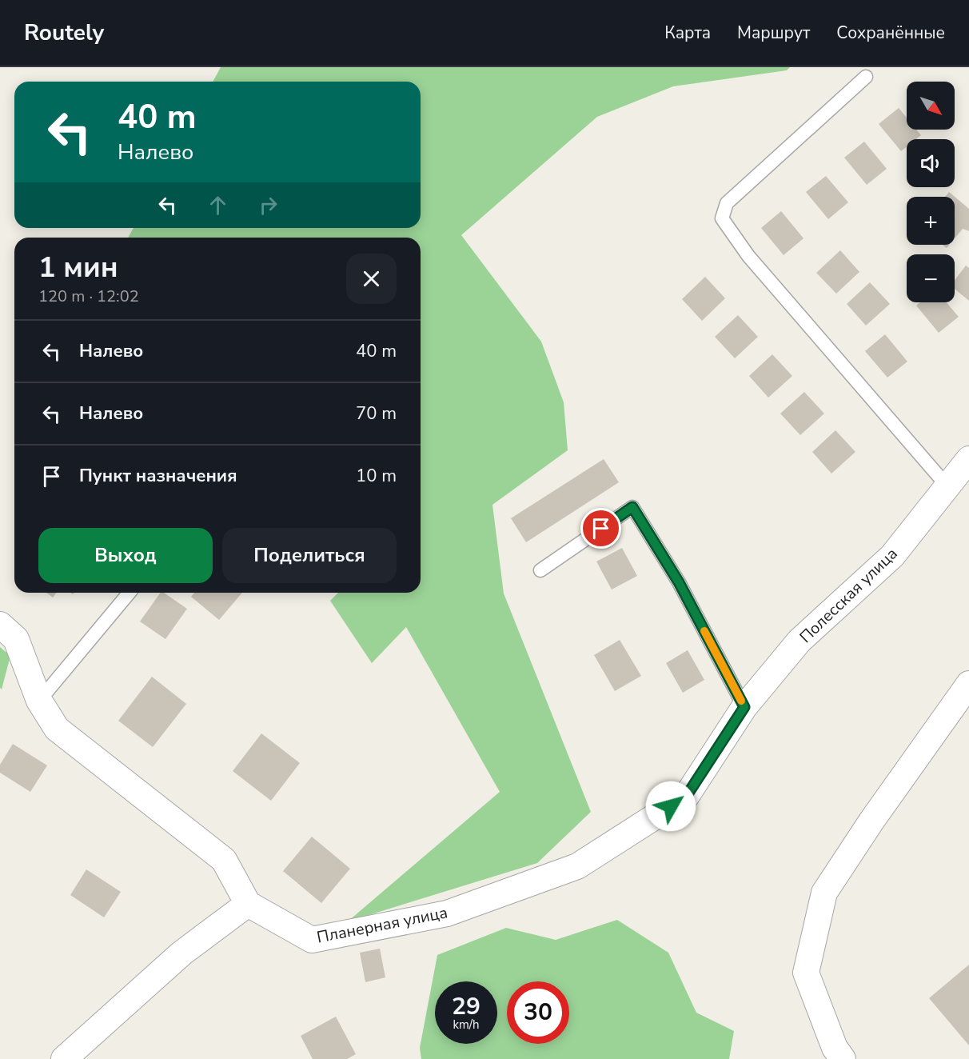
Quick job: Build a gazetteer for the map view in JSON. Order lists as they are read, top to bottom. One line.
{"streets":{"street":["Полесская улица","Планерная улица"]},"crossings":[["Полесская улица","Планерная улица"]],"north":"bottom right","page":{"header":"Routely","nav":["Карта","Маршрут","Сохранённые"],"map_buttons":["+","−"],"turn":["40 m","Налево"],"heading":["1 мин","120 m · 12:02"],"list":[{"name":"Налево","value":"40 m"},{"name":"Налево","value":"70 m"},{"name":"Пункт назначения","value":"10 m"}],"buttons":["Выход","Поделиться"],"speed":"29 km/h","limit":"30"}}
